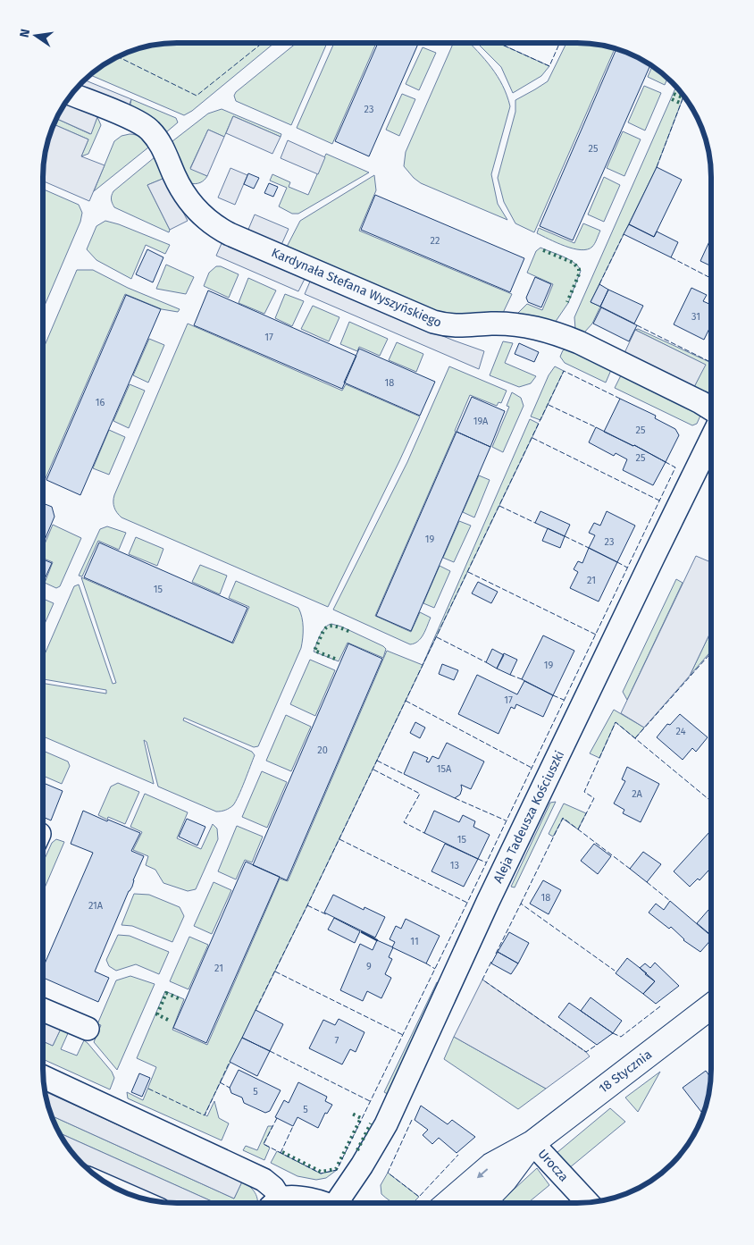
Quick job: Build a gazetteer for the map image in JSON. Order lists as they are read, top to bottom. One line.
{"streets":{"main road":["18 Stycznia"],"street":["Kardynała Stefana Wyszyńskiego","Aleja Tadeusza Kościuszki","Urocza"]},"crossings":[["18 Stycznia","Urocza"]],"house_numbers":["23","25","22","31","17","18","16","19A","25","25","19","23","21","15","19","17","24","20","15A","2A","15","13","18","21A","11","9","21","7","5","5"],"north":"left"}
